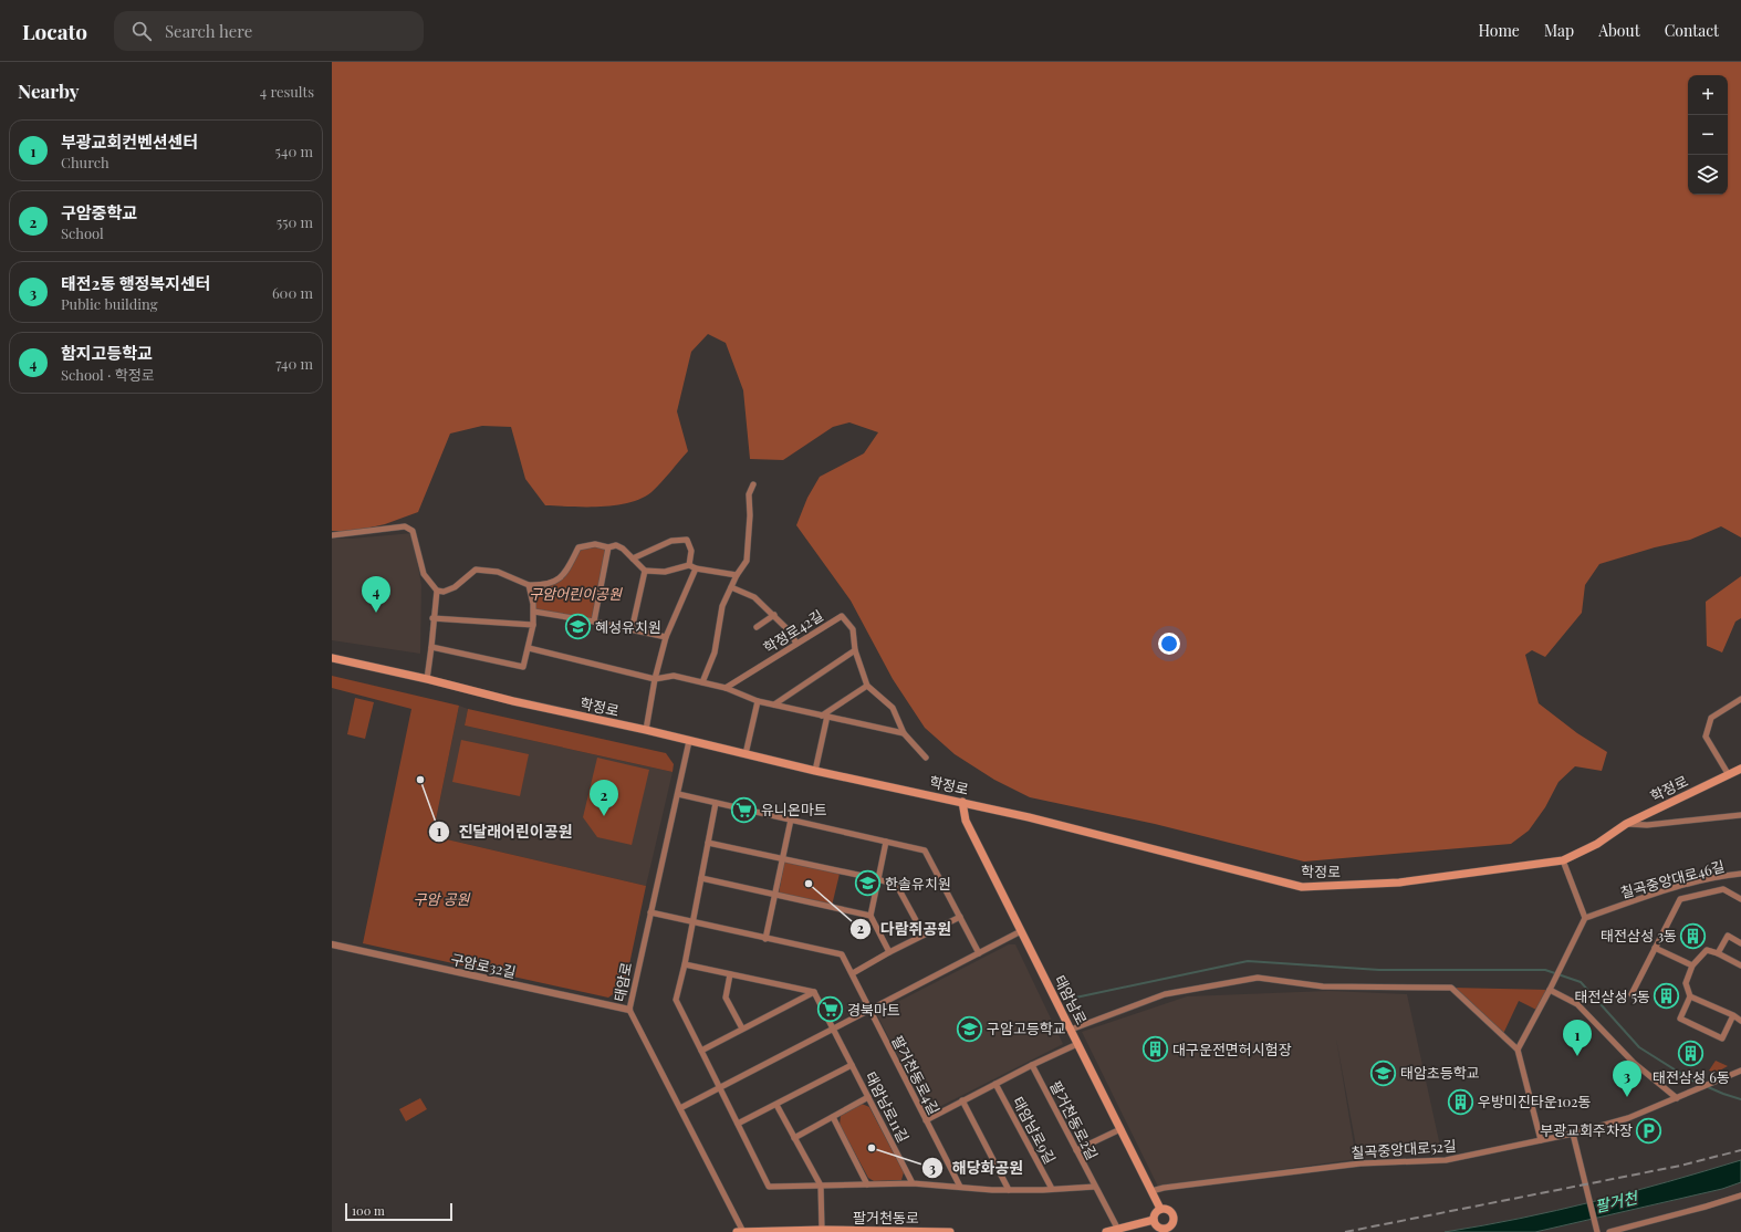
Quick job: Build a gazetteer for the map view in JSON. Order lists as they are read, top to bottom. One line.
{"streets":{"main road":["학정로","태암남로","팔거천동로"],"street":["학정로42길","칠곡중앙대로46길","구암로32길","태암로","팔거천동로4길","태암남로11길","팔거천동로2길","태암남로9길","칠곡중앙대로52길"]},"crossings":[["학정로","태암로"],["학정로","태암남로"],["구암로32길","태암로"],["태암로","팔거천동로4길"],["태암로","팔거천동로"],["태암남로","칠곡중앙대로52길"]],"water":["팔거천"],"parks":["구암어린이공원","구암 공원"],"places":{"school or university":["혜성유치원","한솔유치원","구암고등학교","태암초등학교"],"other":["진달래어린이공원","다람쥐공원","해당화공원"],"supermarket":["유니온마트","경북마트"],"building":["태전삼성 3동","태전삼성 5동","대구운전면허시험장","태전삼성 6동","우방미진타운102동"],"parking":["부광교회주차장"]},"scale_bar":"100 m","page":{"header":"Locato","search":"Search here","nav":["Home","Map","About","Contact"],"heading":["Nearby","4 results"],"map_buttons":["+","−"],"list":[{"mark":"1","name":"부광교회컨벤션센터","note":"Church","value":"540 m"},{"mark":"2","name":"구암중학교","note":"School","value":"550 m"},{"mark":"3","name":"태전2동 행정복지센터","note":"Public building","value":"600 m"},{"mark":"4","name":"함지고등학교","note":"School · 학정로","value":"740 m"}],"pins":["4","2","1","3"],"scale":"100 m"}}
